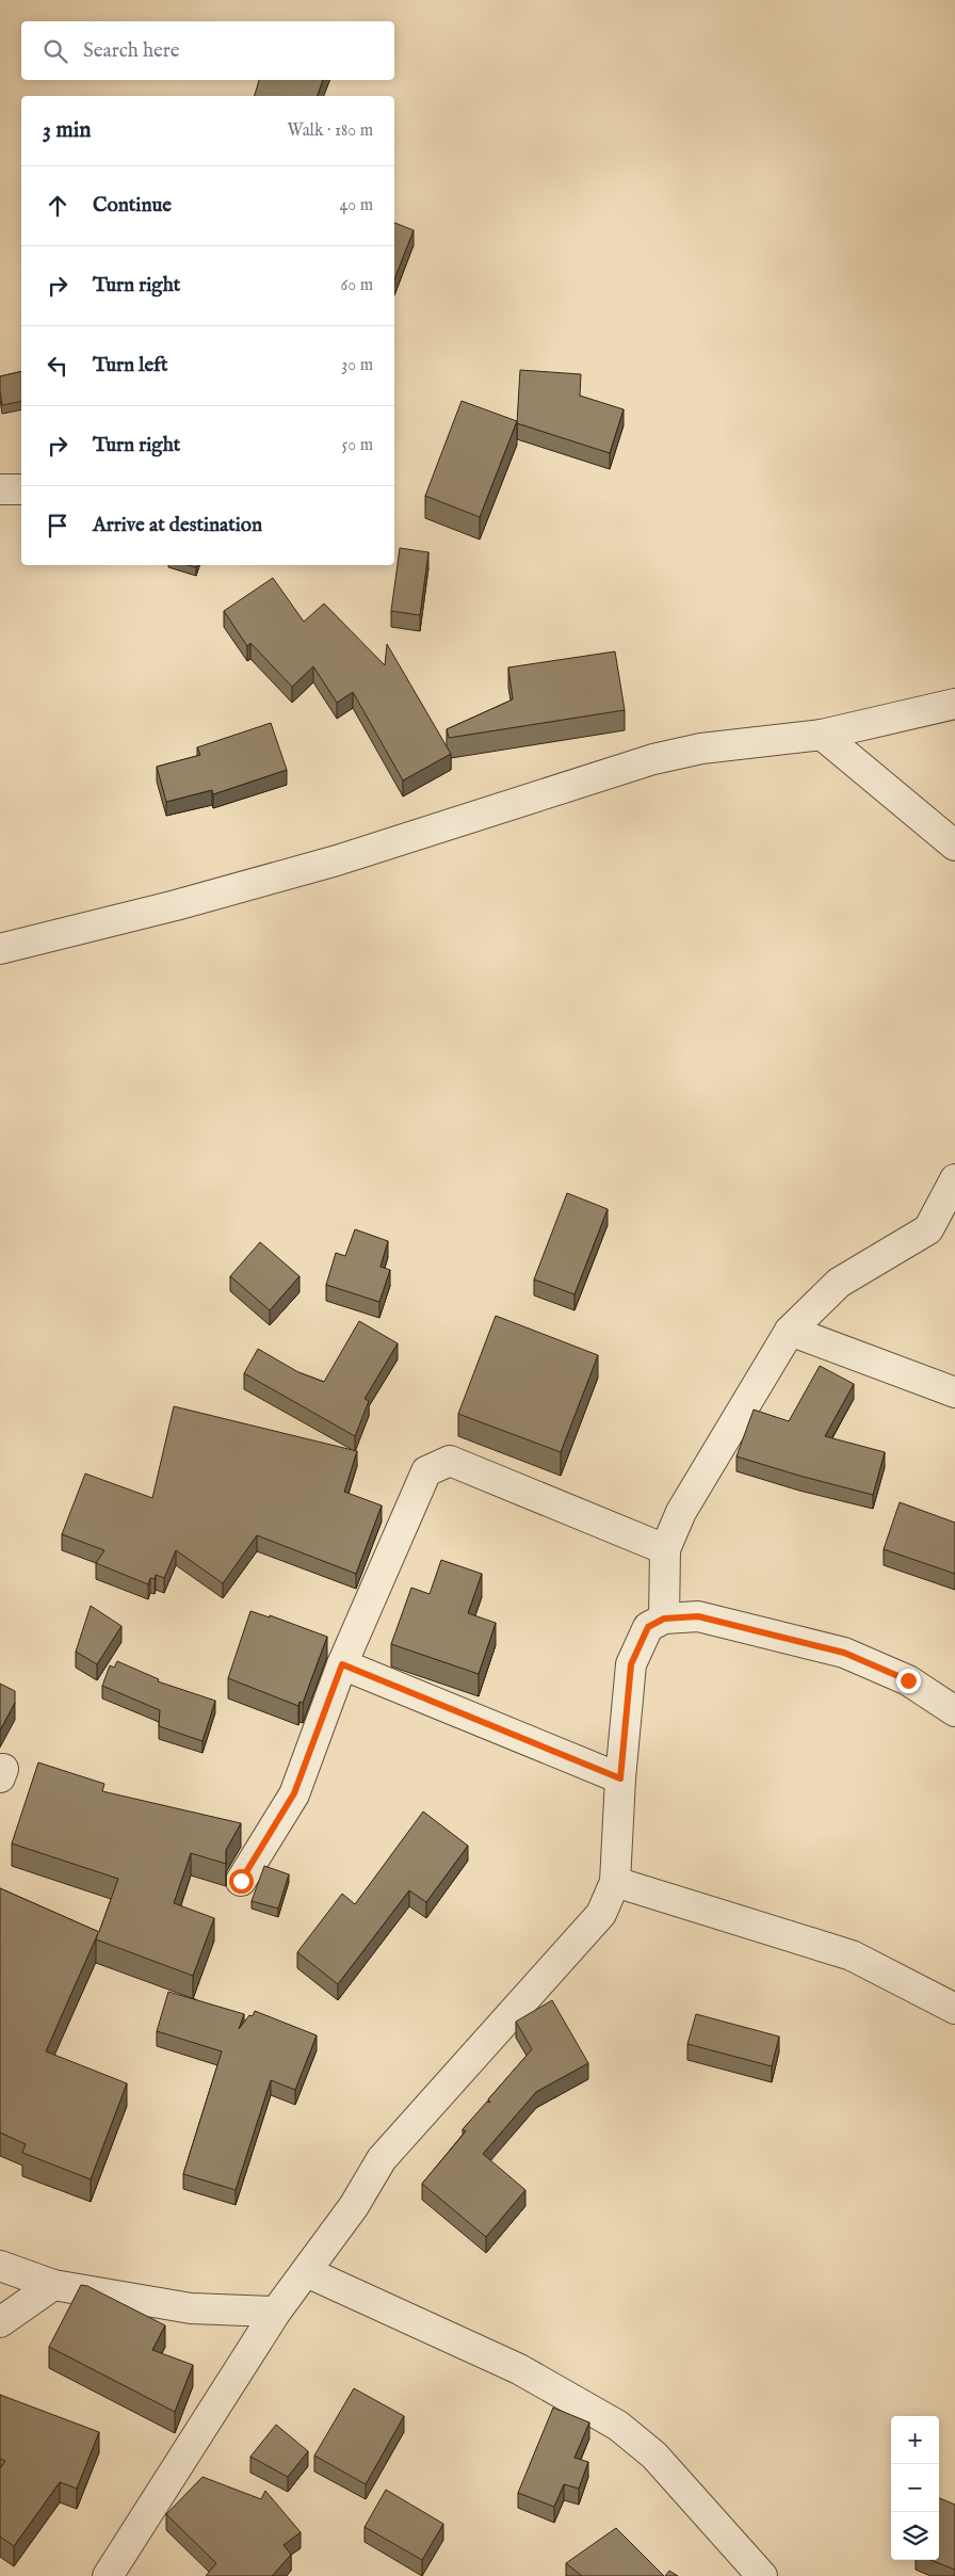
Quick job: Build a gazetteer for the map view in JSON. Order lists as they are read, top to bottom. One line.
{"page":{"search":"Search here","heading":["3 min","Walk · 180 m"],"list":[["Continue","40 m"],["Turn right","60 m"],["Turn left","30 m"],["Turn right","50 m"],"Arrive at destination"],"map_buttons":["+","−"]}}
